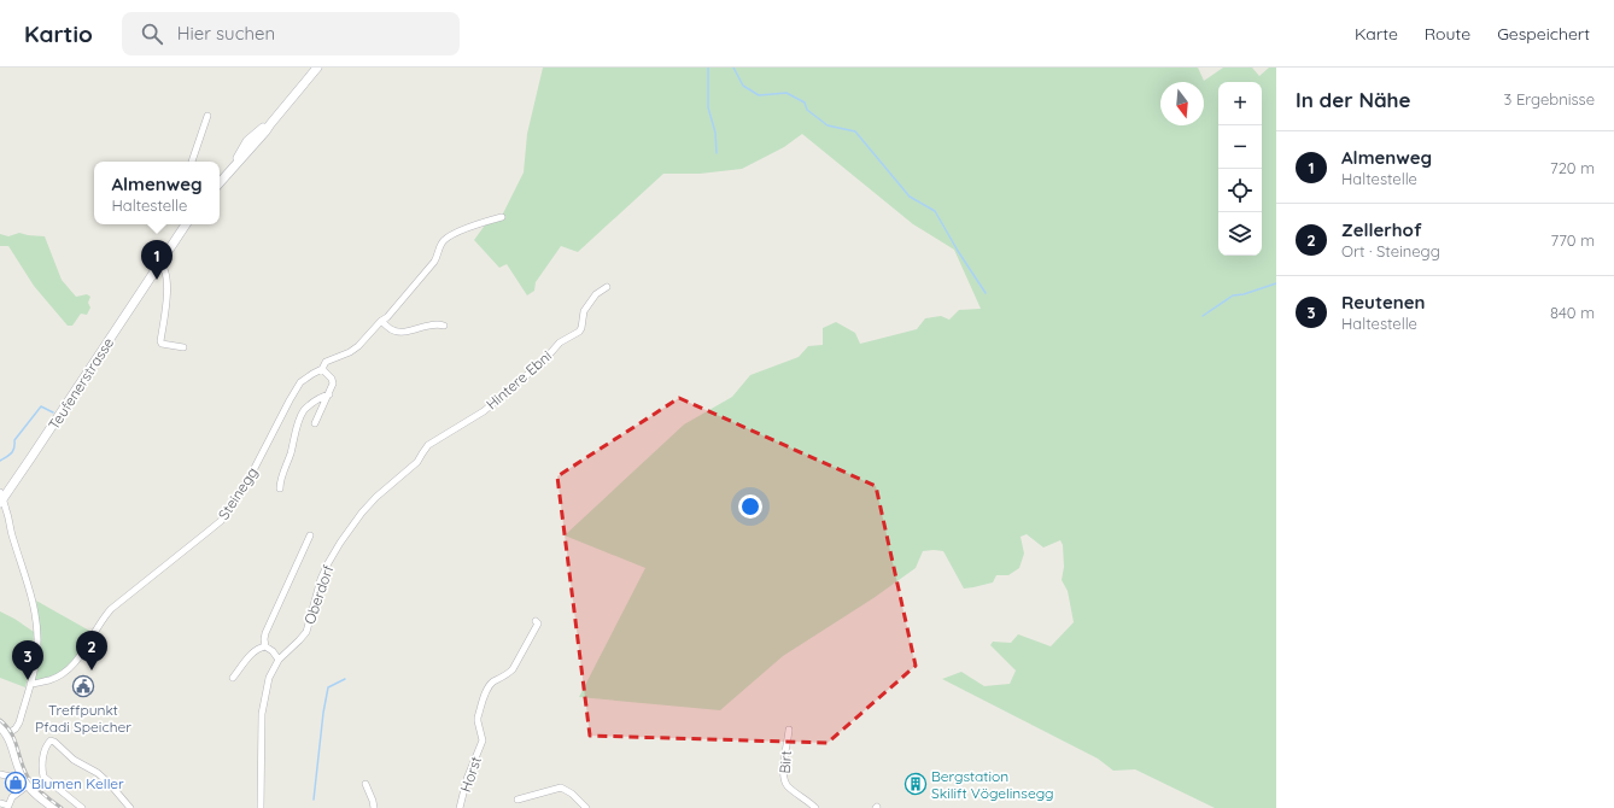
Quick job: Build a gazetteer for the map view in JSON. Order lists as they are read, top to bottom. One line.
{"streets":{"main road":["Teufenerstrasse"],"street":["Hintere Ebni","Steinegg","Oberdorf","Birt","Horst"]},"crossings":[["Hintere Ebni","Oberdorf"]],"places":{"public building":["Treffpunkt Pfadi Speicher"],"shop":["Blumen Keller"],"building":["Bergstation Skilift Vögelinsegg"]},"north":"bottom","page":{"header":"Kartio","search":"Hier suchen","nav":["Karte","Route","Gespeichert"],"heading":["In der Nähe","3 Ergebnisse"],"map_buttons":["+","−"],"list":[{"mark":"1","name":"Almenweg","note":"Haltestelle","value":"720 m"},{"mark":"2","name":"Zellerhof","note":"Ort · Steinegg","value":"770 m"},{"mark":"3","name":"Reutenen","note":"Haltestelle","value":"840 m"}],"popup":["Almenweg","Haltestelle"],"pins":["1","2","3"]}}
